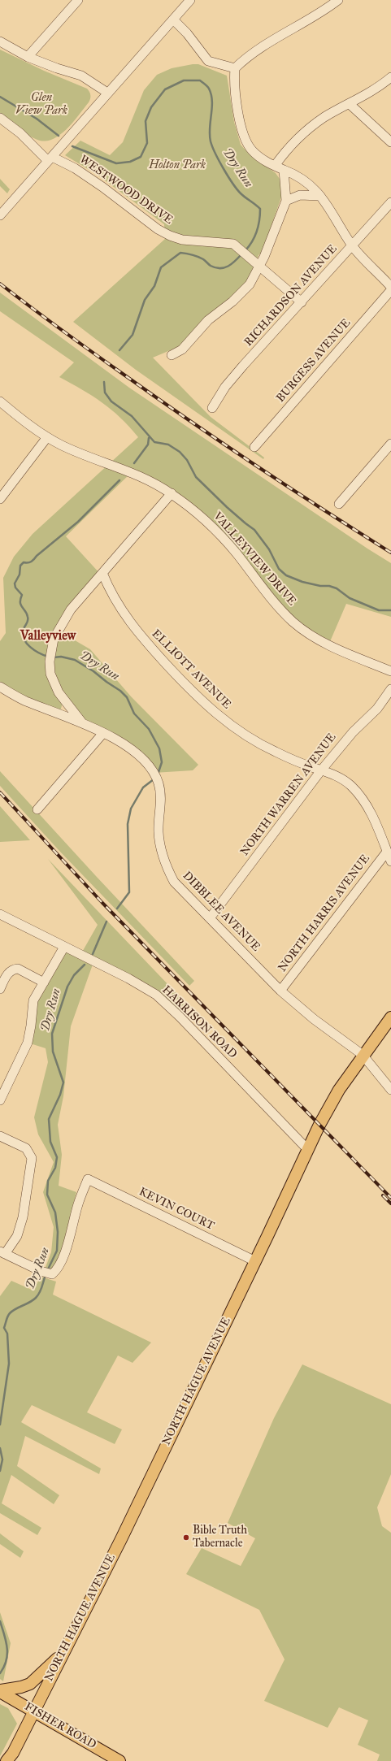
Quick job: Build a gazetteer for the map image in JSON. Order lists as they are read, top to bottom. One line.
{"streets":{"main road":["NORTH HAGUE AVENUE","FISHER ROAD"],"street":["WESTWOOD DRIVE","RICHARDSON AVENUE","BURGESS AVENUE","VALLEYVIEW DRIVE","ELLIOTT AVENUE","NORTH WARREN AVENUE","DIBBLEE AVENUE","NORTH HARRIS AVENUE","HARRISON ROAD","KEVIN COURT"]},"crossings":[["WESTWOOD DRIVE","RICHARDSON AVENUE"],["ELLIOTT AVENUE","NORTH WARREN AVENUE"],["ELLIOTT AVENUE","NORTH HARRIS AVENUE"],["NORTH WARREN AVENUE","DIBBLEE AVENUE"],["DIBBLEE AVENUE","NORTH HARRIS AVENUE"],["DIBBLEE AVENUE","NORTH HAGUE AVENUE"],["HARRISON ROAD","NORTH HAGUE AVENUE"],["KEVIN COURT","NORTH HAGUE AVENUE"],["NORTH HAGUE AVENUE","FISHER ROAD"]],"districts":["Valleyview"],"water":["Dry Run"],"parks":["Glen View Park","Holton Park"],"places":["Bible Truth Tabernacle"]}
